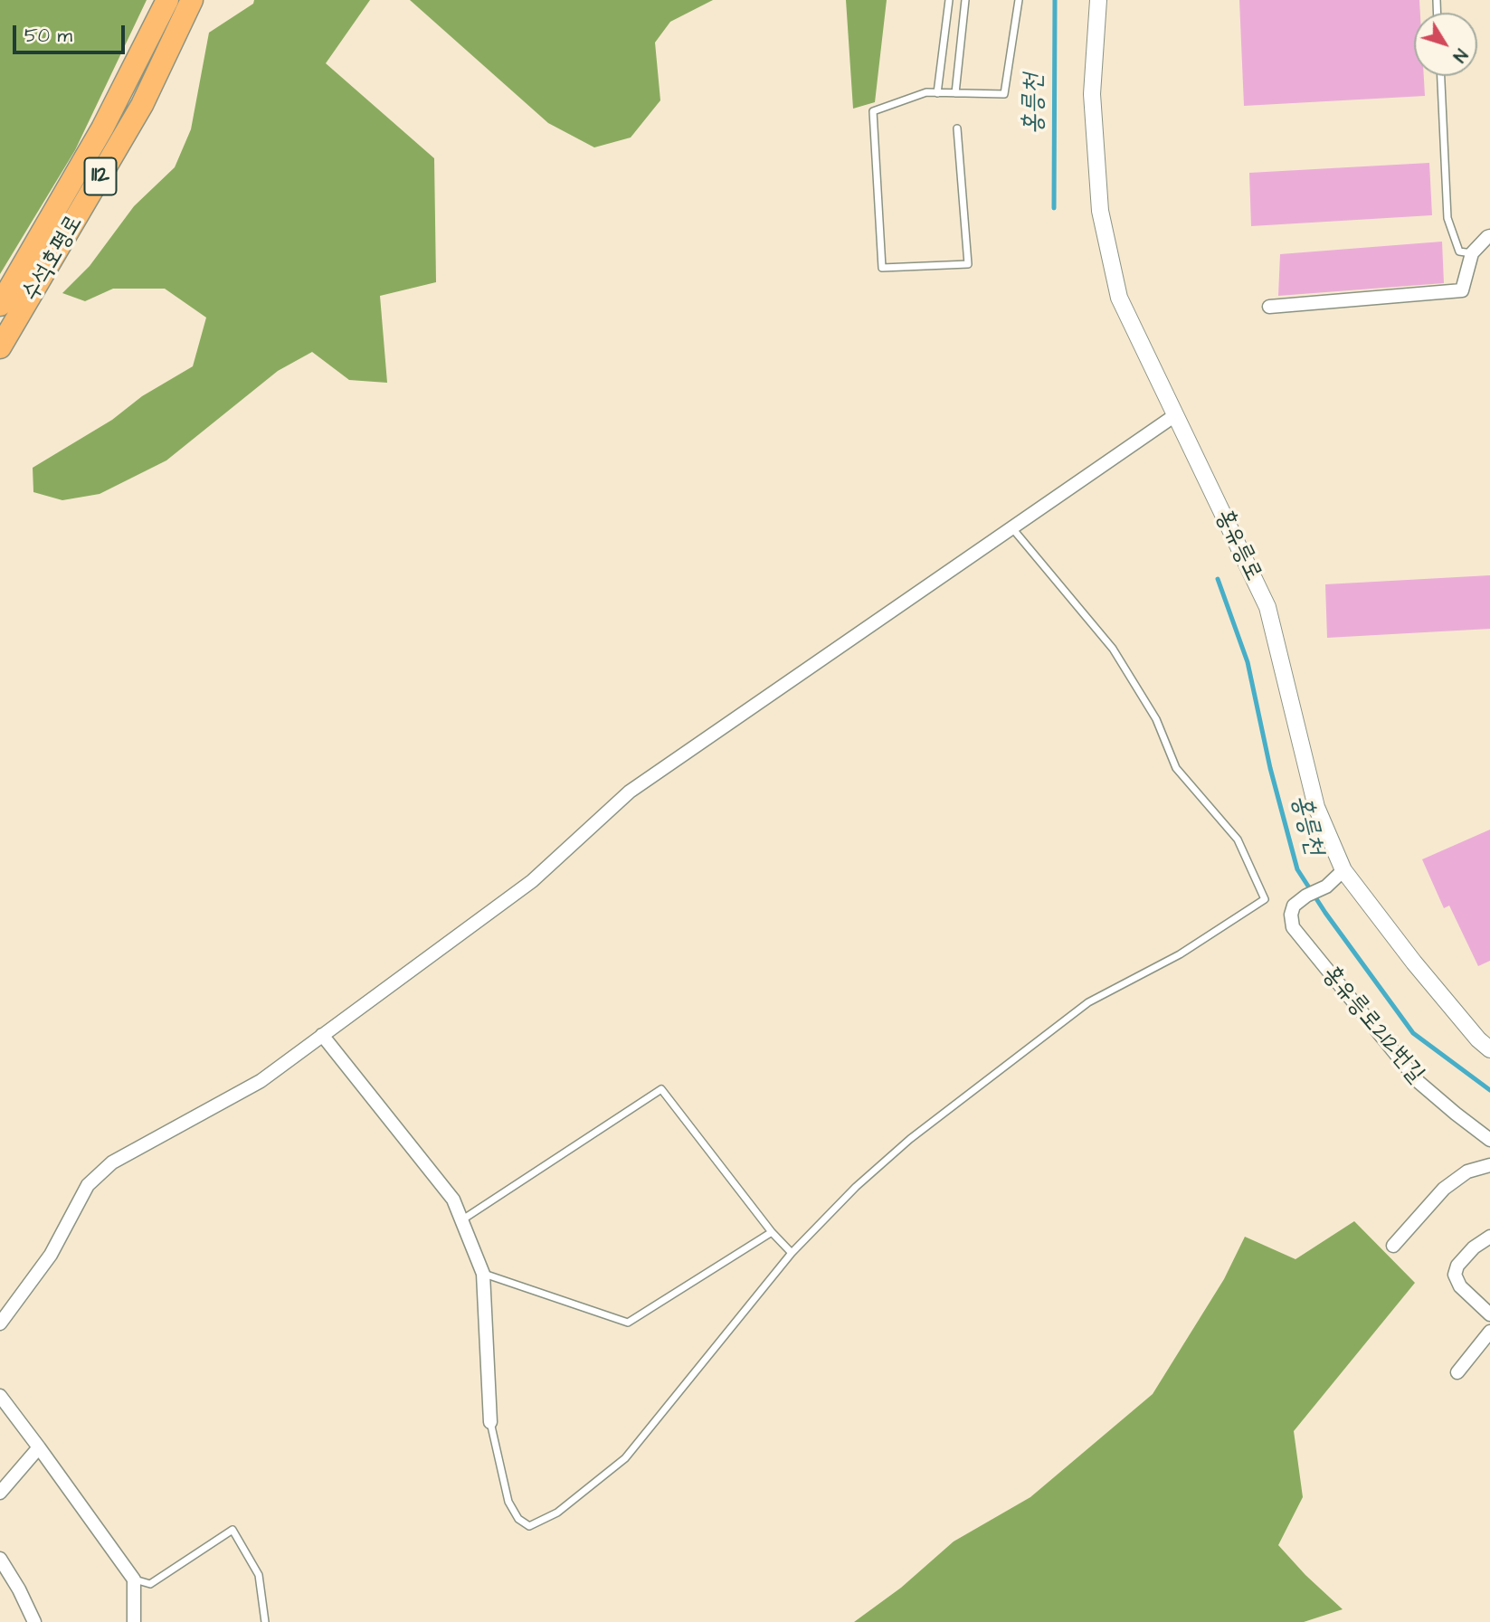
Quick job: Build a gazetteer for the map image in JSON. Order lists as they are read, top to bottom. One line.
{"streets":{"highway":["112","수석호평로"],"street":["홍유릉로","홍유릉로212번길"]},"crossings":[["홍유릉로","홍유릉로212번길"]],"water":["홍릉천"],"scale_bar":"50 m","north":"bottom right"}
